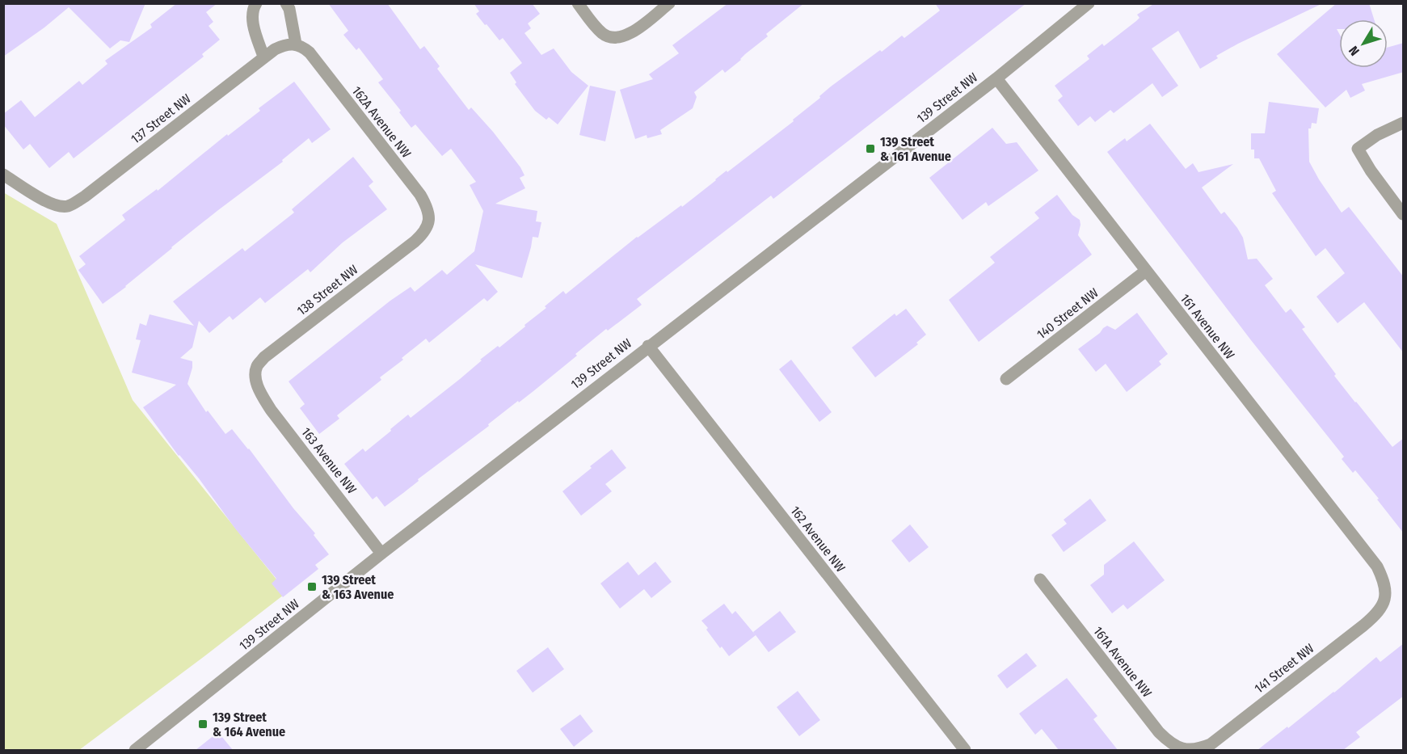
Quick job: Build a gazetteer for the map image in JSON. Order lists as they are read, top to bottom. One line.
{"streets":{"street":["139 Street NW","137 Street NW","162A Avenue NW","138 Street NW","140 Street NW","161 Avenue NW","163 Avenue NW","162 Avenue NW","161A Avenue NW","141 Street NW"]},"crossings":[["139 Street NW","161 Avenue NW"],["139 Street NW","163 Avenue NW"],["139 Street NW","162 Avenue NW"],["137 Street NW","162A Avenue NW"],["162A Avenue NW","138 Street NW"],["138 Street NW","163 Avenue NW"],["140 Street NW","161 Avenue NW"],["161 Avenue NW","141 Street NW"],["161A Avenue NW","141 Street NW"]],"places":{"transit":["139 Street & 161 Avenue","139 Street & 163 Avenue","139 Street & 164 Avenue"]},"north":"bottom left"}
